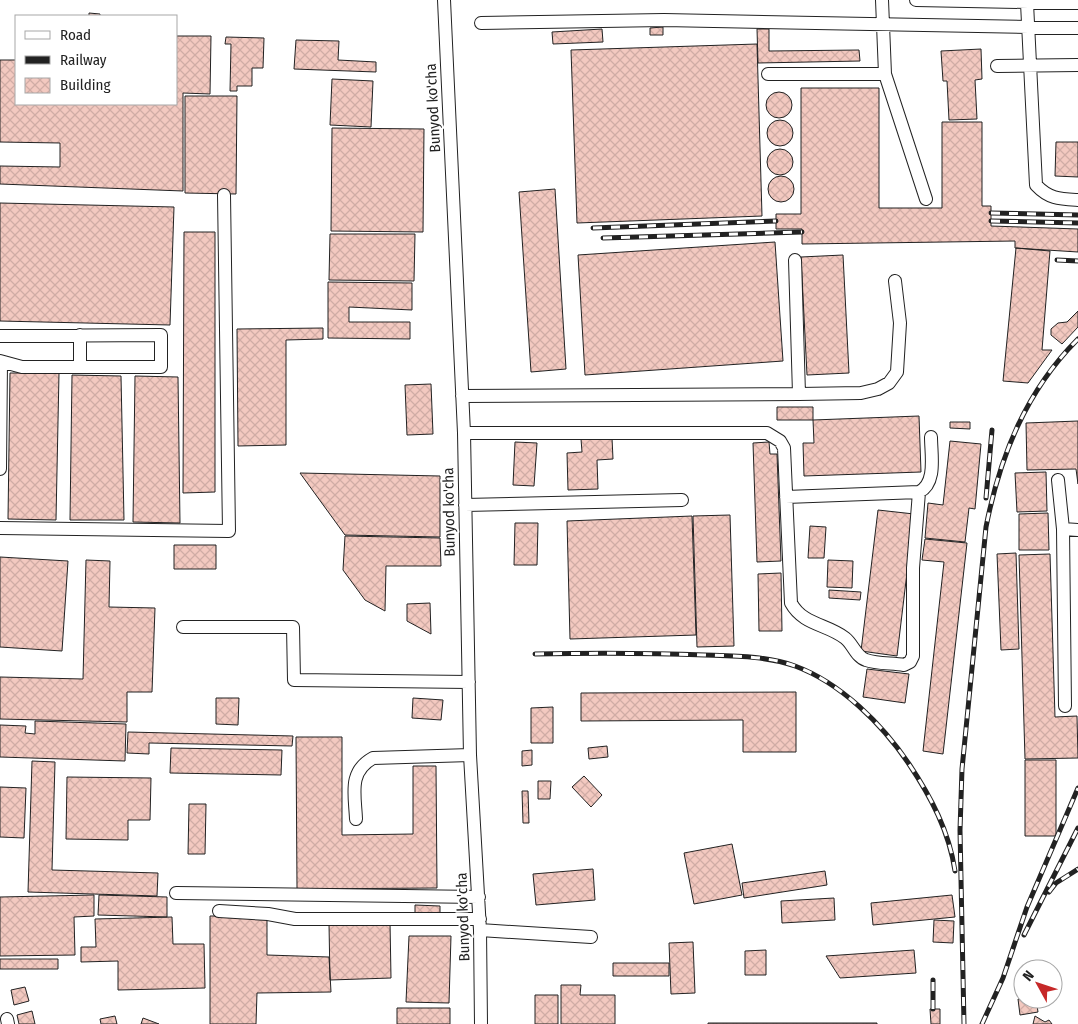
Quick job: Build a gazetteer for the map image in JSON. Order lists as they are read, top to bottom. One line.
{"streets":{"street":["Bunyod ko'cha"]},"legend":["Road","Railway","Building"],"north":"top left"}
